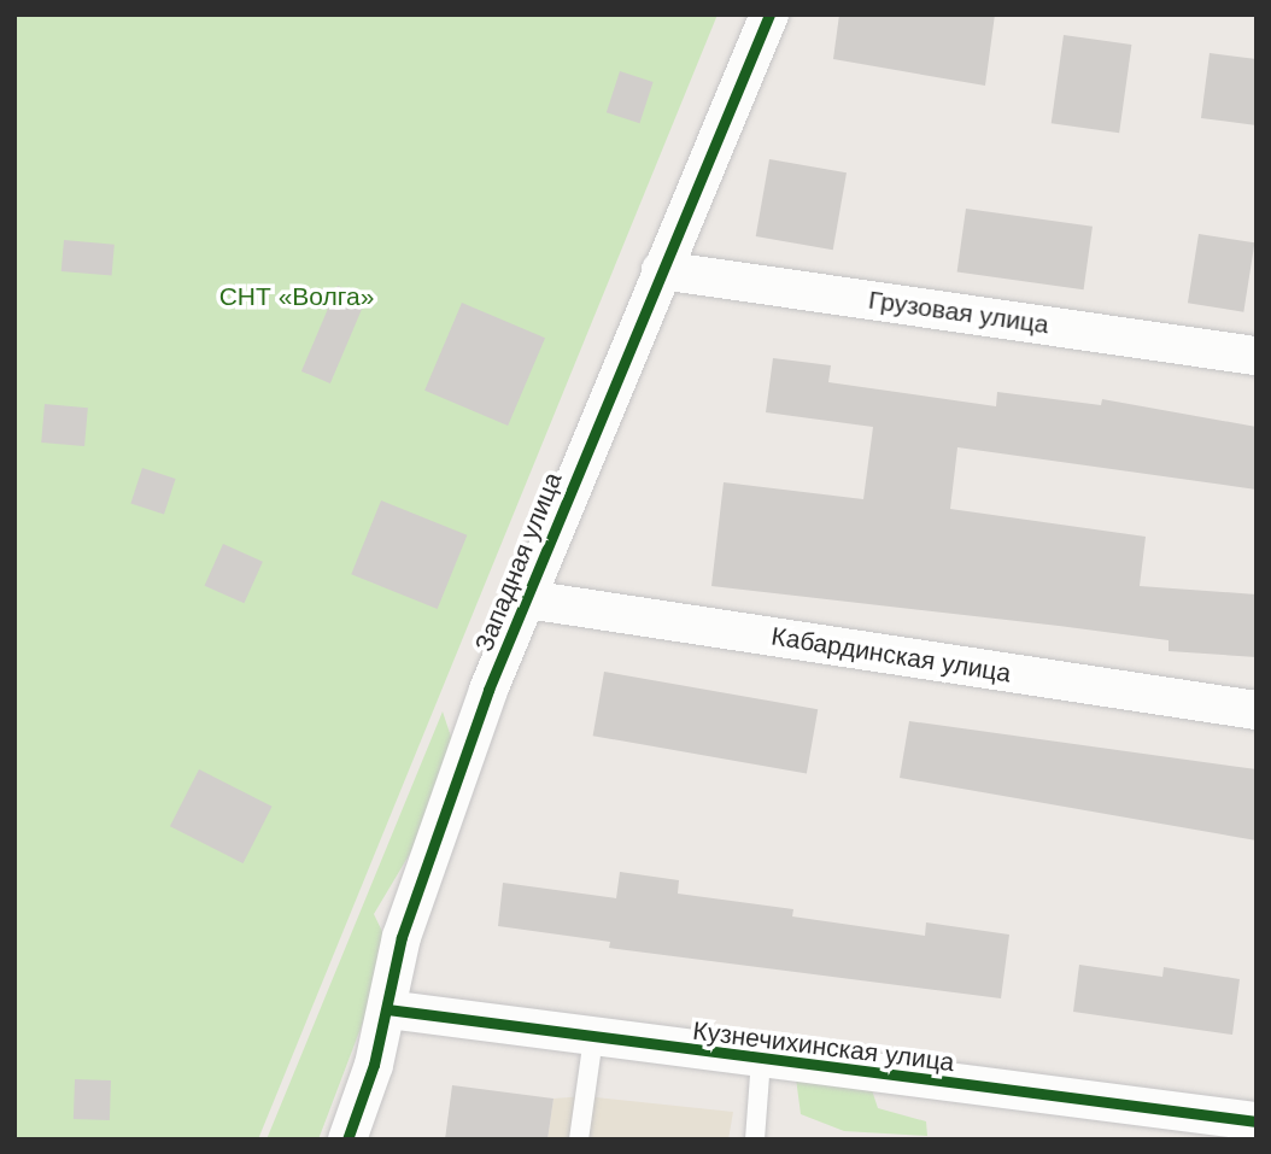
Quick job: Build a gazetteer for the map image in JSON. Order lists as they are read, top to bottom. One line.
{"streets":{"street":["Грузовая улица","Западная улица","Кабардинская улица","Кузнечихинская улица"]},"crossings":[["Грузовая улица","Западная улица"],["Западная улица","Кабардинская улица"],["Западная улица","Кузнечихинская улица"]],"parks":["СНТ «Волга»"]}
